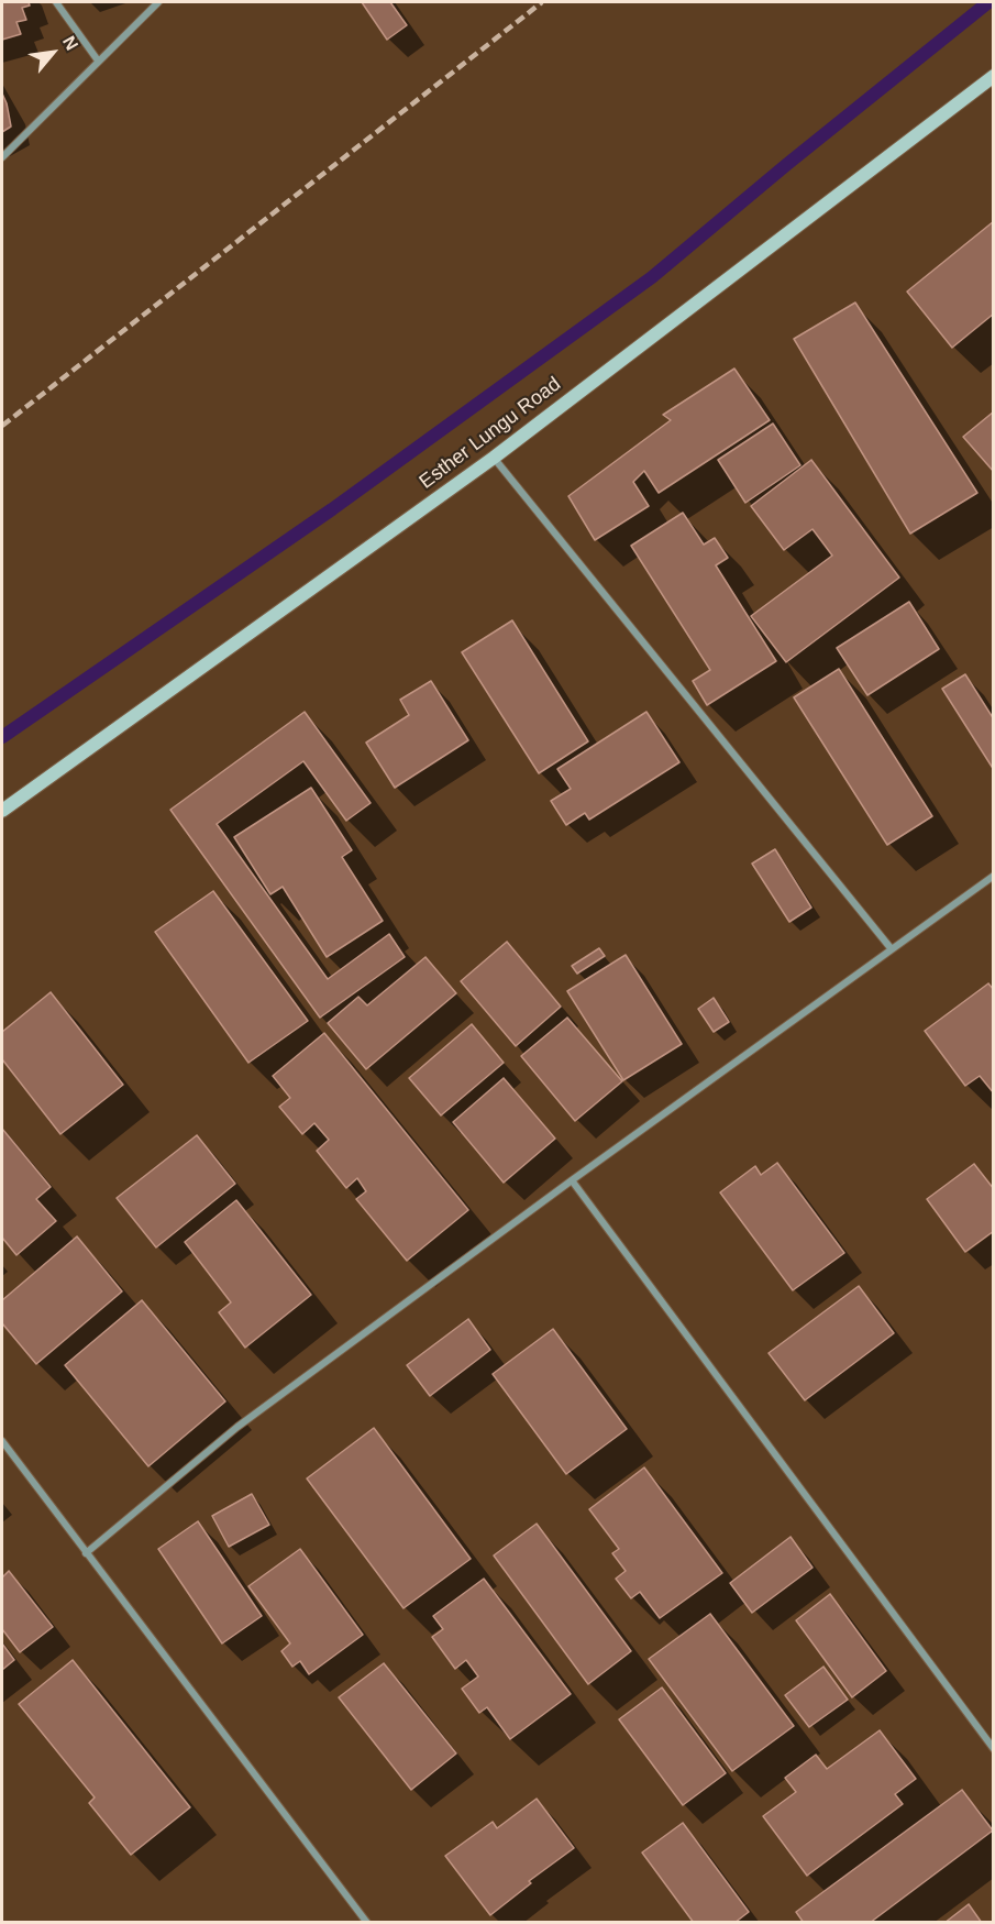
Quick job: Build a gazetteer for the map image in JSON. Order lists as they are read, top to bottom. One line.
{"streets":{"street":["Esther Lungu Road"]},"north":"top right"}
